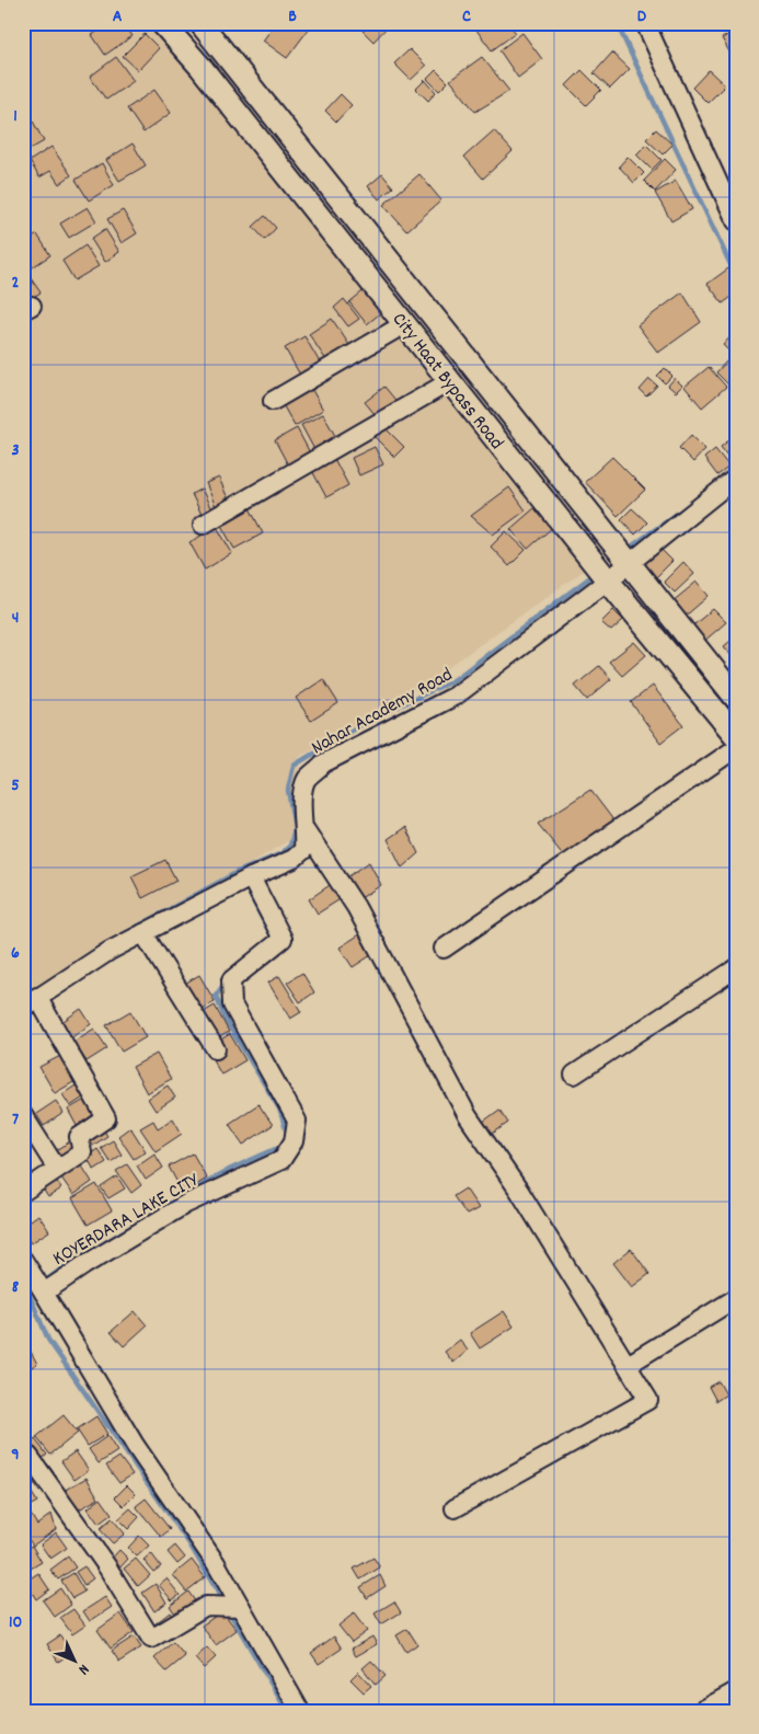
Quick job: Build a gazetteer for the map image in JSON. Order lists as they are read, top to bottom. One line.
{"streets":{"main road":["City Haat Bypass Road"],"street":["Nahar Academy Road","KOYERDARA LAKE CITY"]},"crossings":[["City Haat Bypass Road","Nahar Academy Road"],["Nahar Academy Road","KOYERDARA LAKE CITY"]],"north":"bottom right","grid":{"columns":["A","B","C","D"],"rows":["1","2","3","4","5","6","7","8","9","10"]}}
